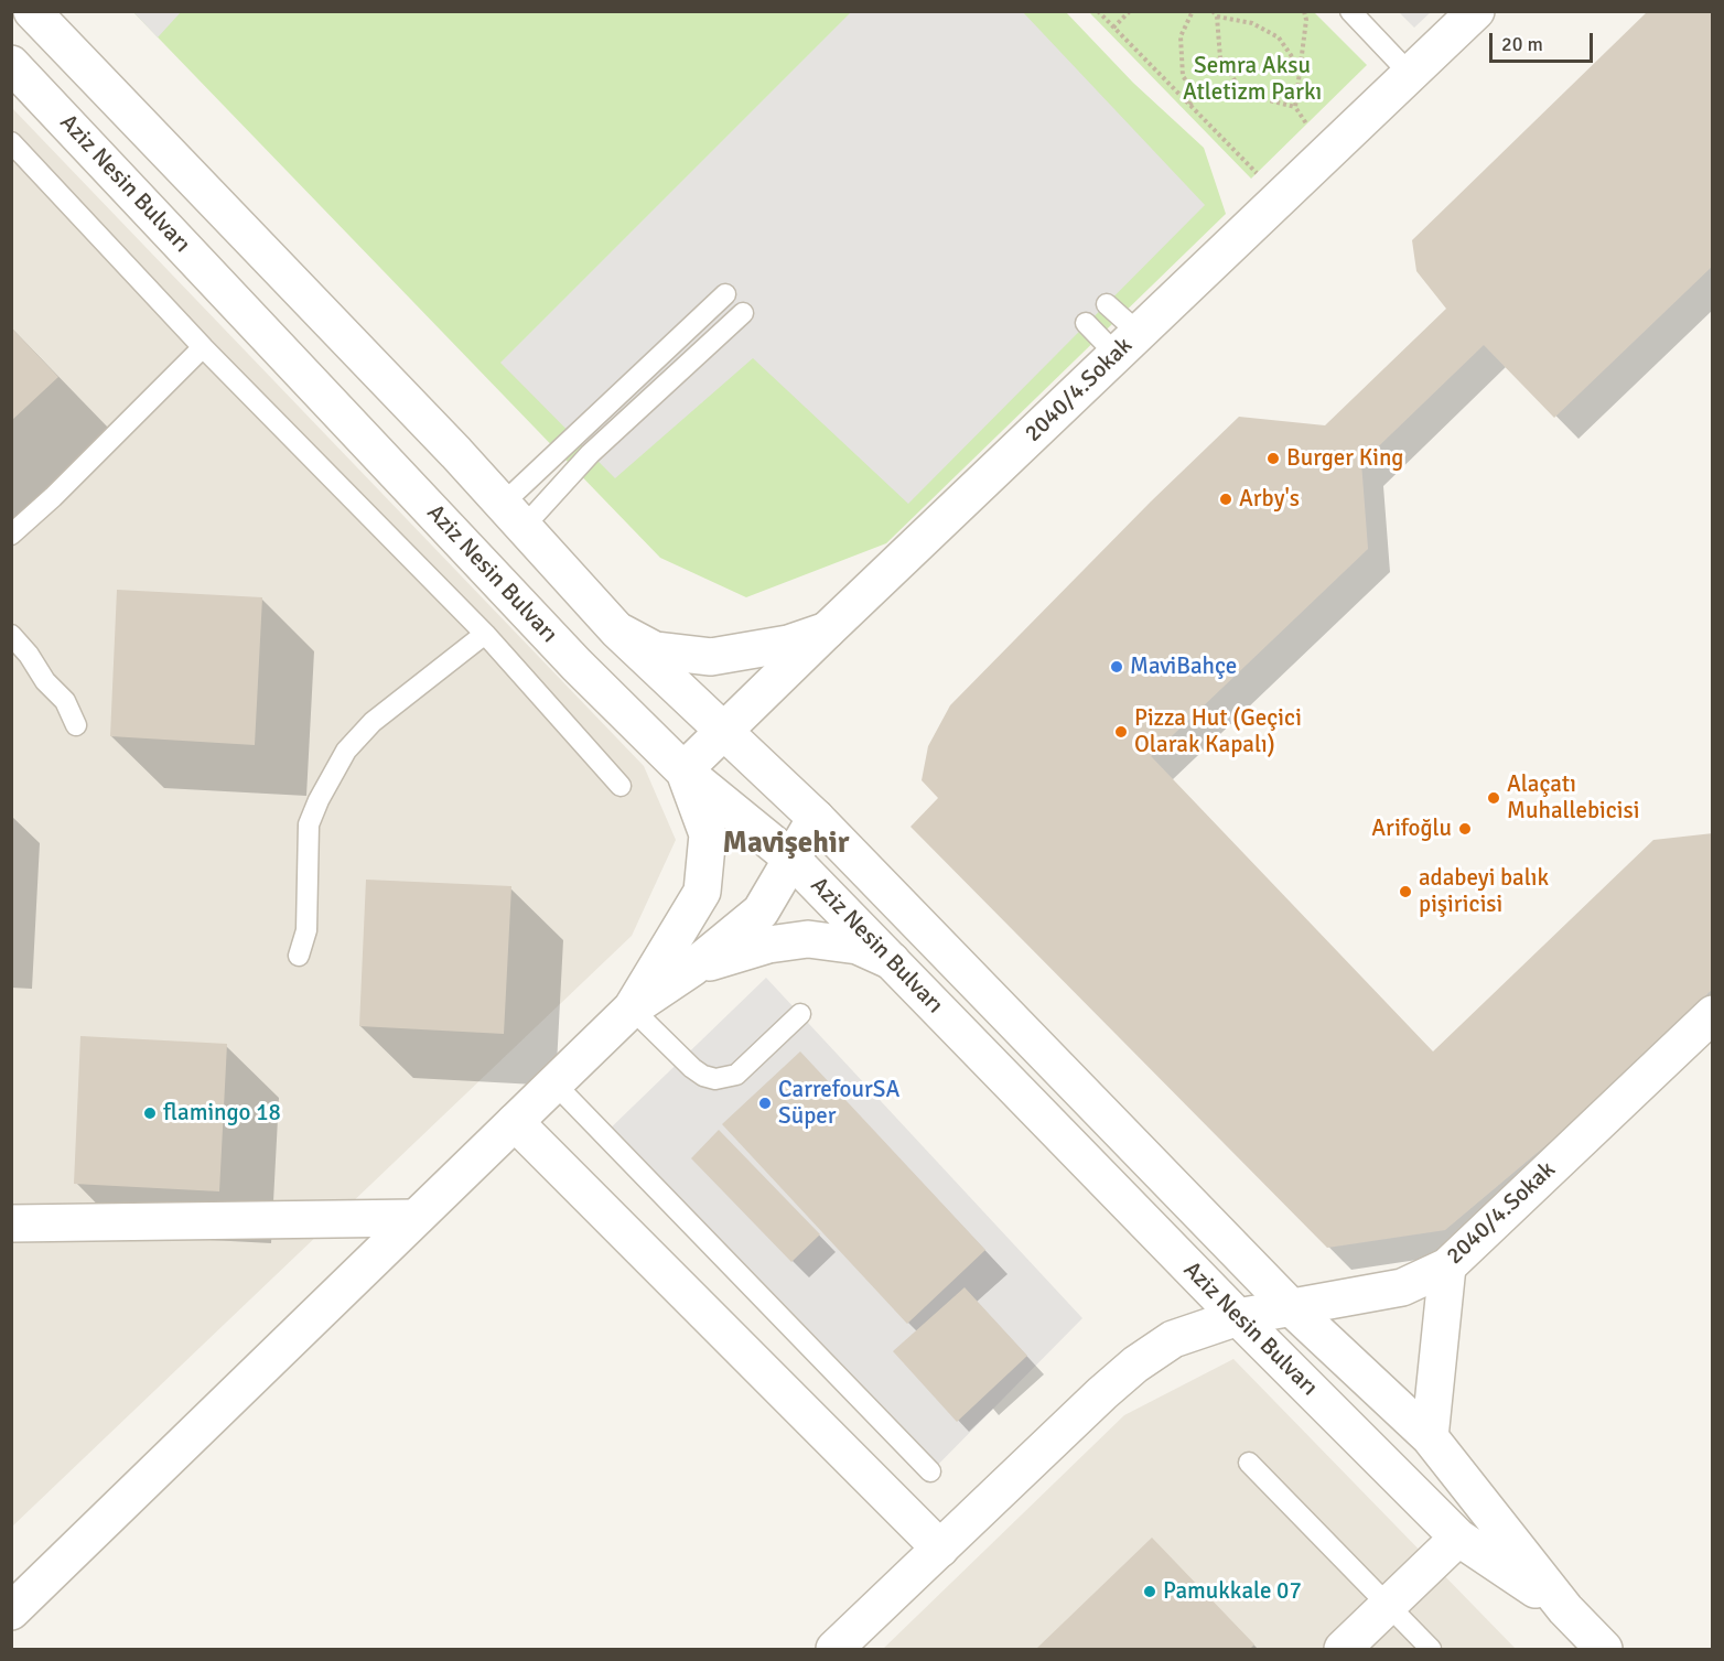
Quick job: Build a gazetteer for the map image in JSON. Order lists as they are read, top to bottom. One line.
{"streets":{"street":["Aziz Nesin Bulvarı","2040/4.Sokak"]},"crossings":[["Aziz Nesin Bulvarı","2040/4.Sokak"]],"districts":["Mavişehir"],"parks":["Semra Aksu Atletizm Parkı"],"places":["Burger King","Arby's","MaviBahçe","Pizza Hut (Geçici Olarak Kapalı)","Alaçatı Muhallebicisi","Arifoğlu","adabeyi balık pişiricisi","CarrefourSA Süper","flamingo 18","Pamukkale 07"],"scale_bar":"20 m"}
